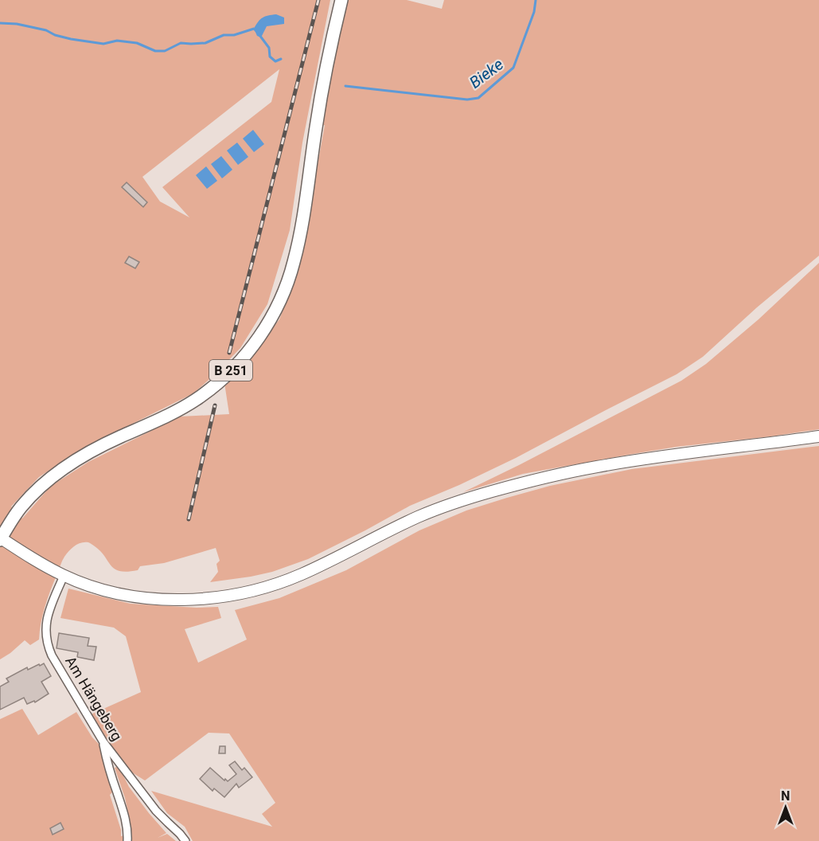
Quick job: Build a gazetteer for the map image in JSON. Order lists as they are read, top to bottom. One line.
{"streets":{"main road":["B 251"],"street":["Am Hängeberg"]},"water":["Bieke"],"north":"top"}
